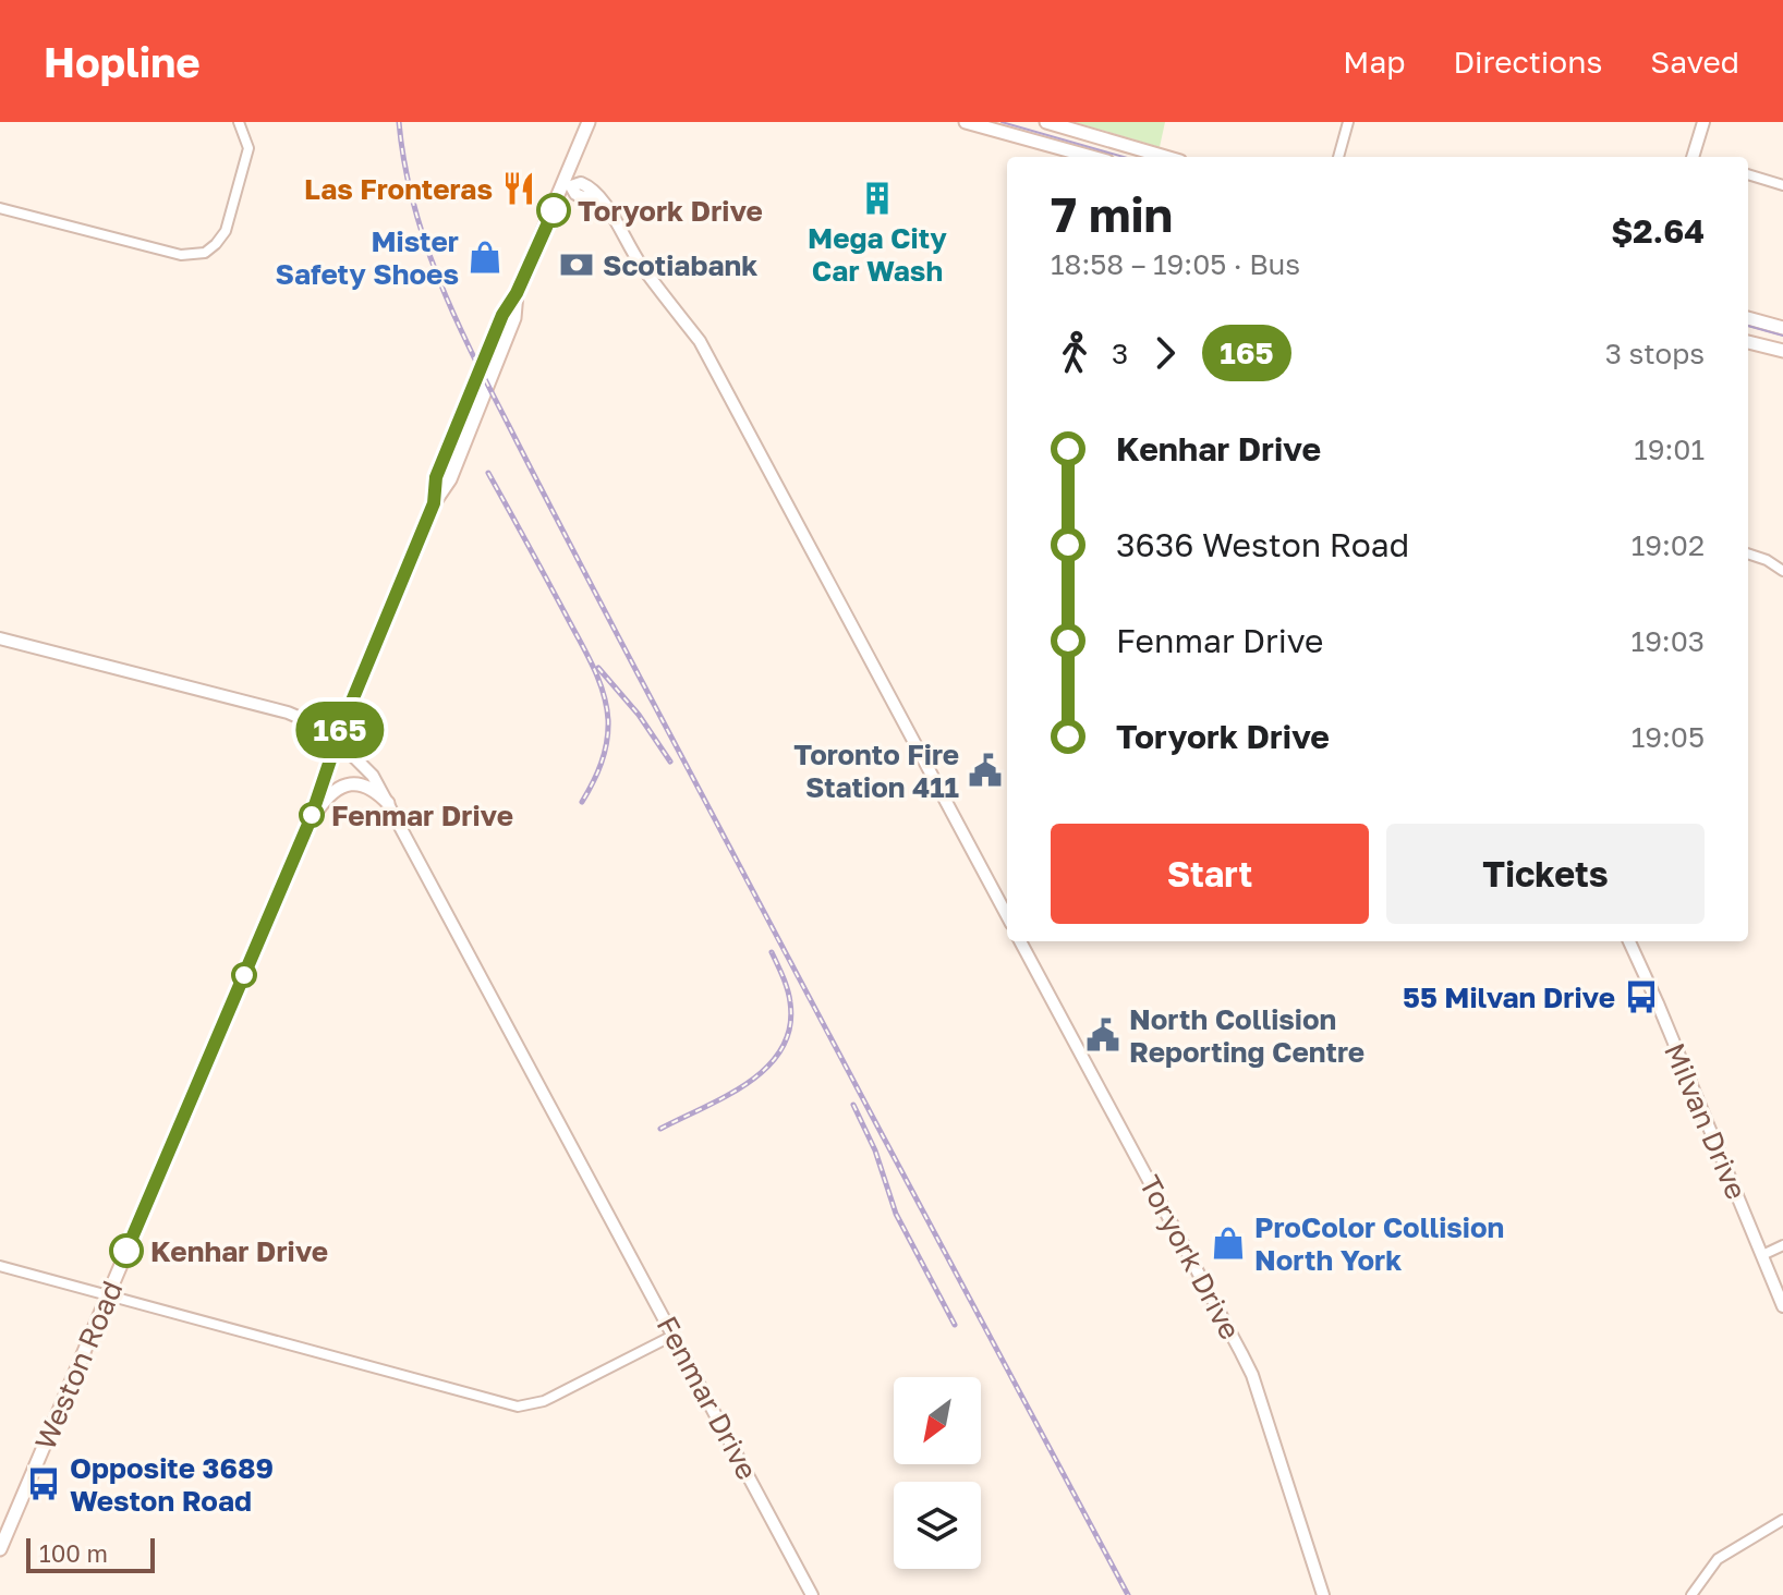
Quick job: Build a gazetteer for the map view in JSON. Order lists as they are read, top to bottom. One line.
{"streets":{"main road":["Weston Road"],"street":["Milvan Drive","Toryork Drive","Fenmar Drive"]},"crossings":[["Weston Road","Fenmar Drive"]],"places":{"restaurant":["Las Fronteras"],"building":["Mega City Car Wash"],"other":["Toryork Drive","Fenmar Drive","Kenhar Drive"],"shop":["Mister Safety Shoes","ProColor Collision North York"],"bank":["Scotiabank"],"public building":["Toronto Fire Station 411","North Collision Reporting Centre"],"bus stop":["55 Milvan Drive","Opposite 3689 Weston Road"]},"lines":["bus line 165"],"scale_bar":"100 m","north":"bottom left","page":{"header":"Hopline","nav":["Map","Directions","Saved"],"on_map":"165","heading":["7 min","18:58 – 19:05 · Bus","$2.64"],"legs":["3","165","3 stops"],"list":[{"name":"Kenhar Drive","value":"19:01"},{"name":"3636 Weston Road","value":"19:02"},{"name":"Fenmar Drive","value":"19:03"},{"name":"Toryork Drive","value":"19:05"}],"buttons":["Start","Tickets"],"scale":"100 m"}}
